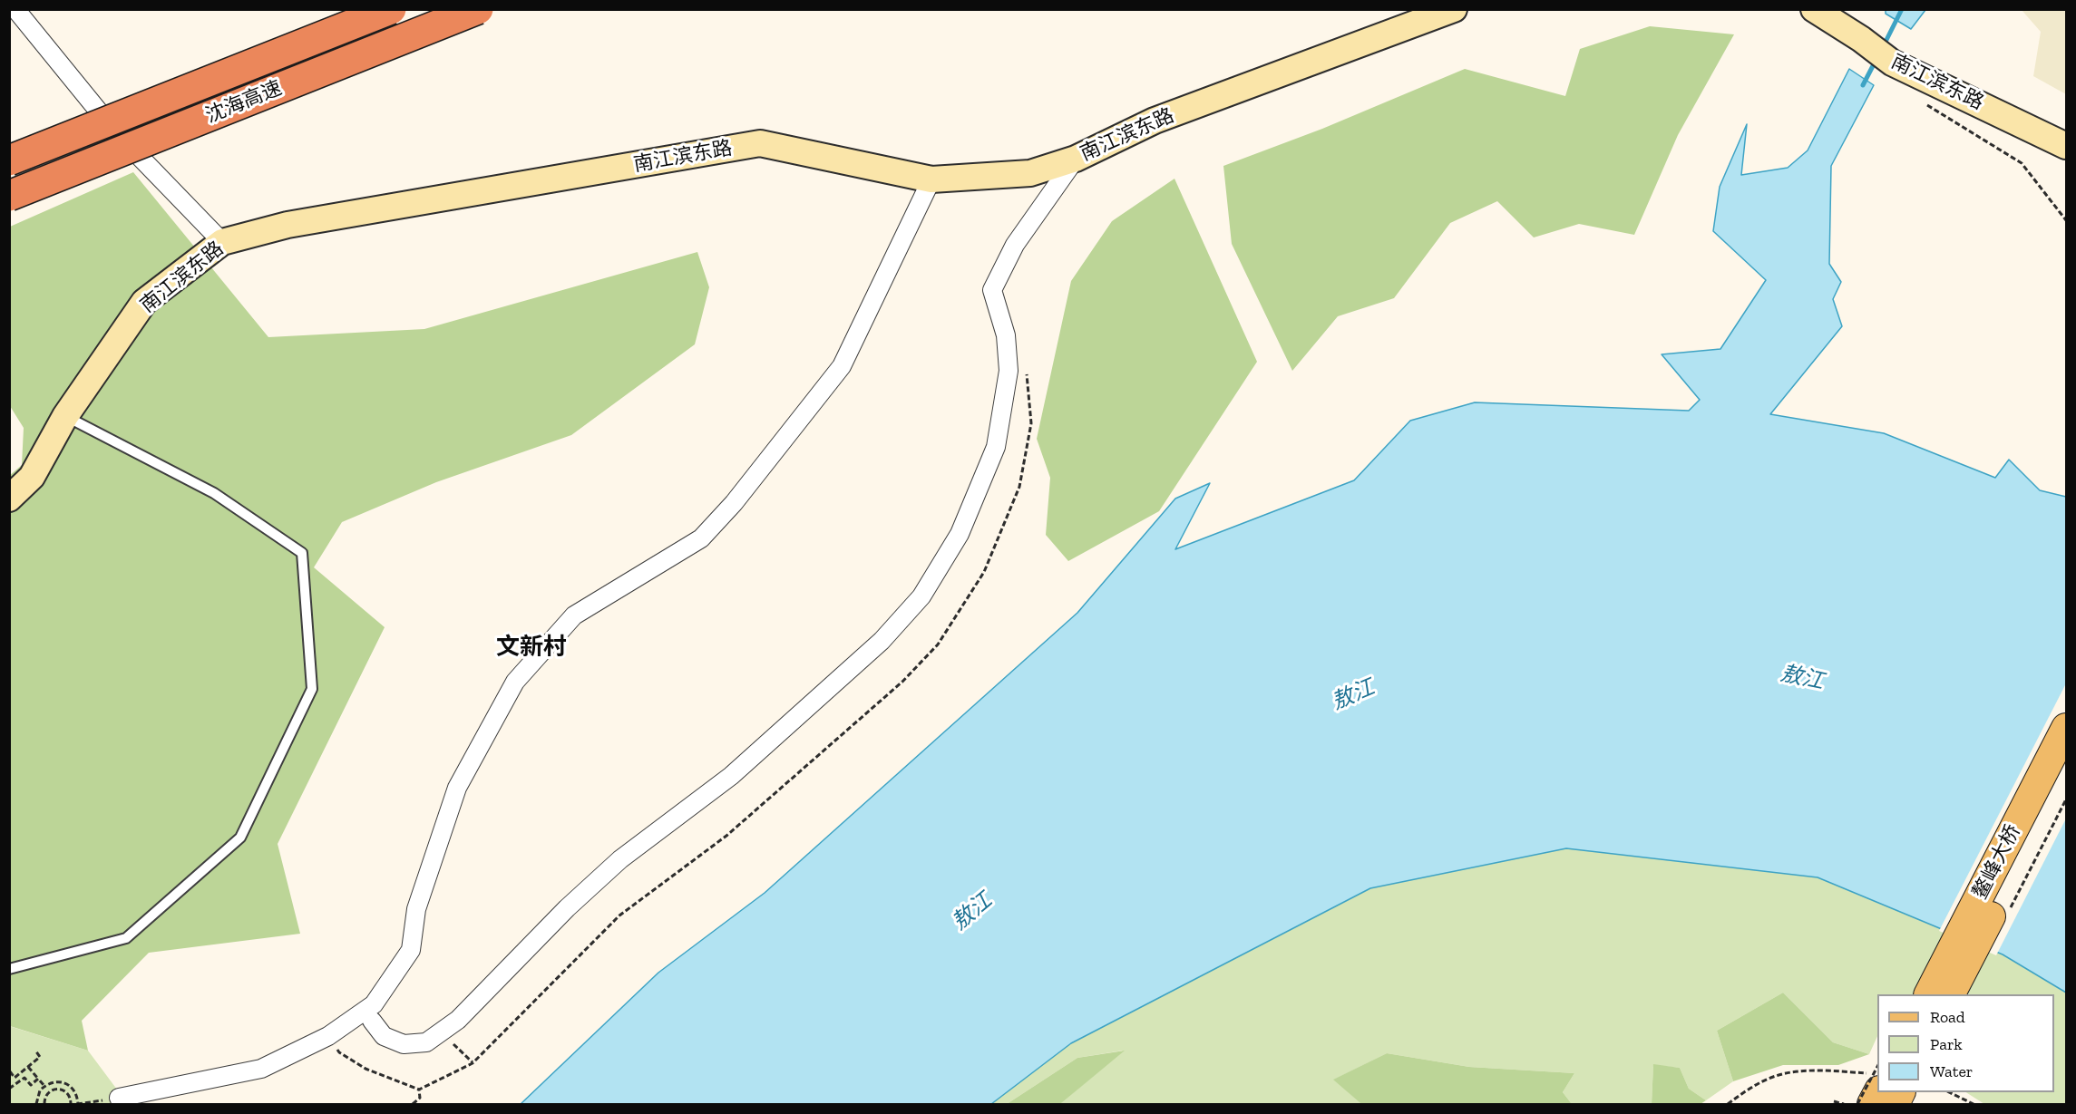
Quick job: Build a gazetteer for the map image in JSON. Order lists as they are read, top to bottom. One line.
{"streets":{"highway":["沈海高速"],"main road":["南江滨东路","鳌峰大桥"]},"districts":["文新村"],"water":["敖江"],"legend":["Road","Park","Water"]}
